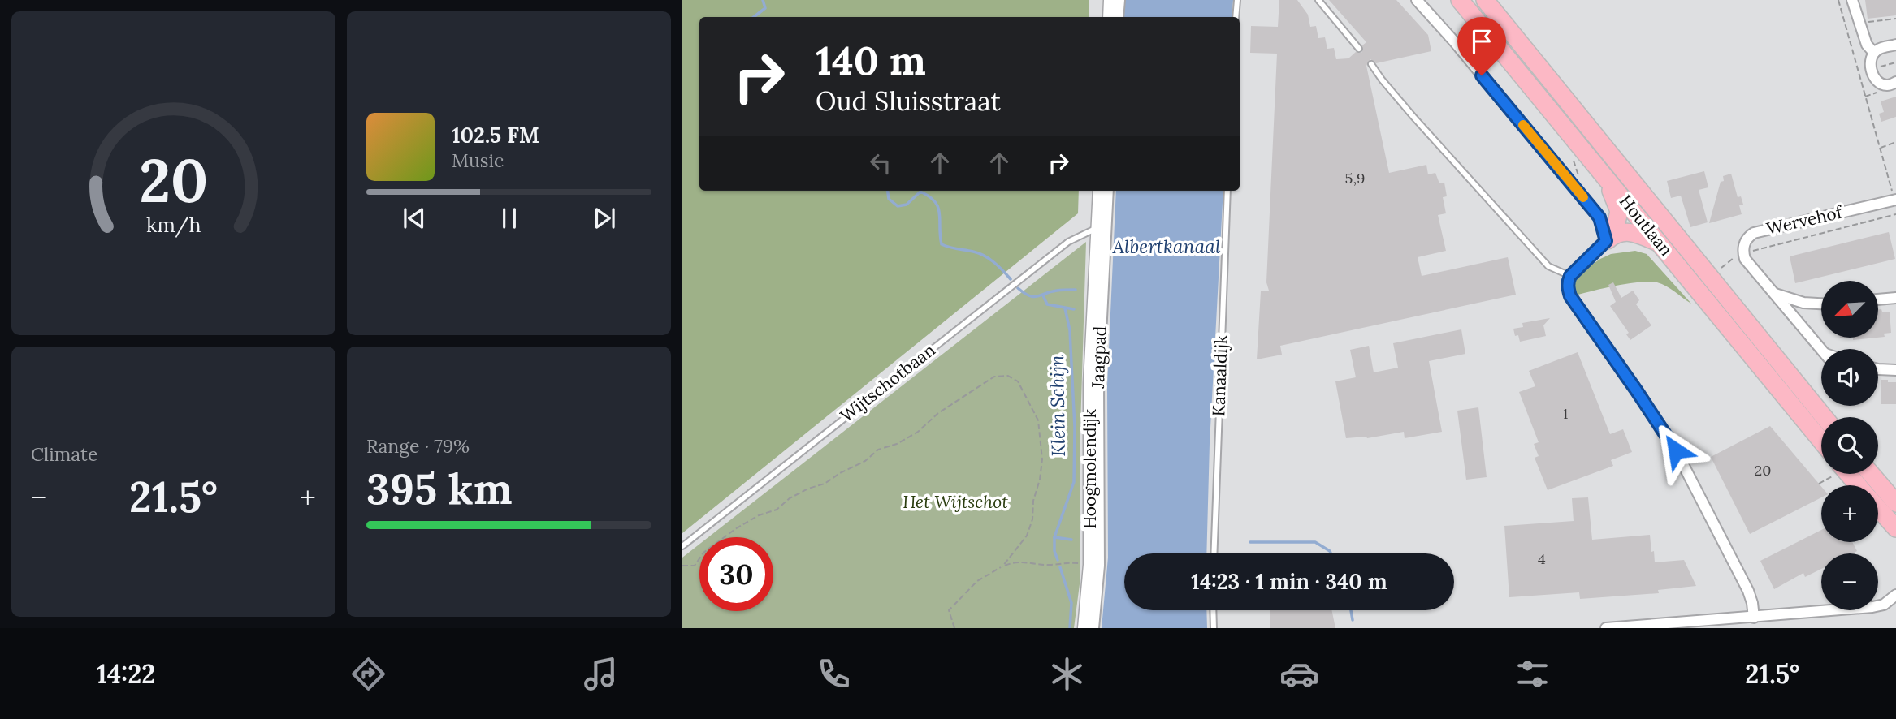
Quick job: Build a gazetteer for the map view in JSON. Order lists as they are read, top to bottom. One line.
{"streets":{"main road":["Houtlaan"],"street":["Wervehof","Jaagpad","Hoogmolendijk"],"lane":["Kanaaldijk","Wijtschotbaan"]},"crossings":[["Wijtschotbaan","Hoogmolendijk"]],"water":["Albertkanaal","Klein Schijn"],"parks":["Het Wijtschot"],"house_numbers":["5,9","1","20","4"],"north":"bottom left","page":{"turn":["140 m","Oud Sluisstraat"],"song":["102.5 FM","Music"],"map_buttons":["+","−"],"tile":["Climate",["Range · 79%","395 km"]],"heat":["−","21.5°","+"],"limit":"30","trip":"14:23 · 1 min · 340 m","tabs":["14:22","21.5°"],"gauge":["20","km/h"]}}
